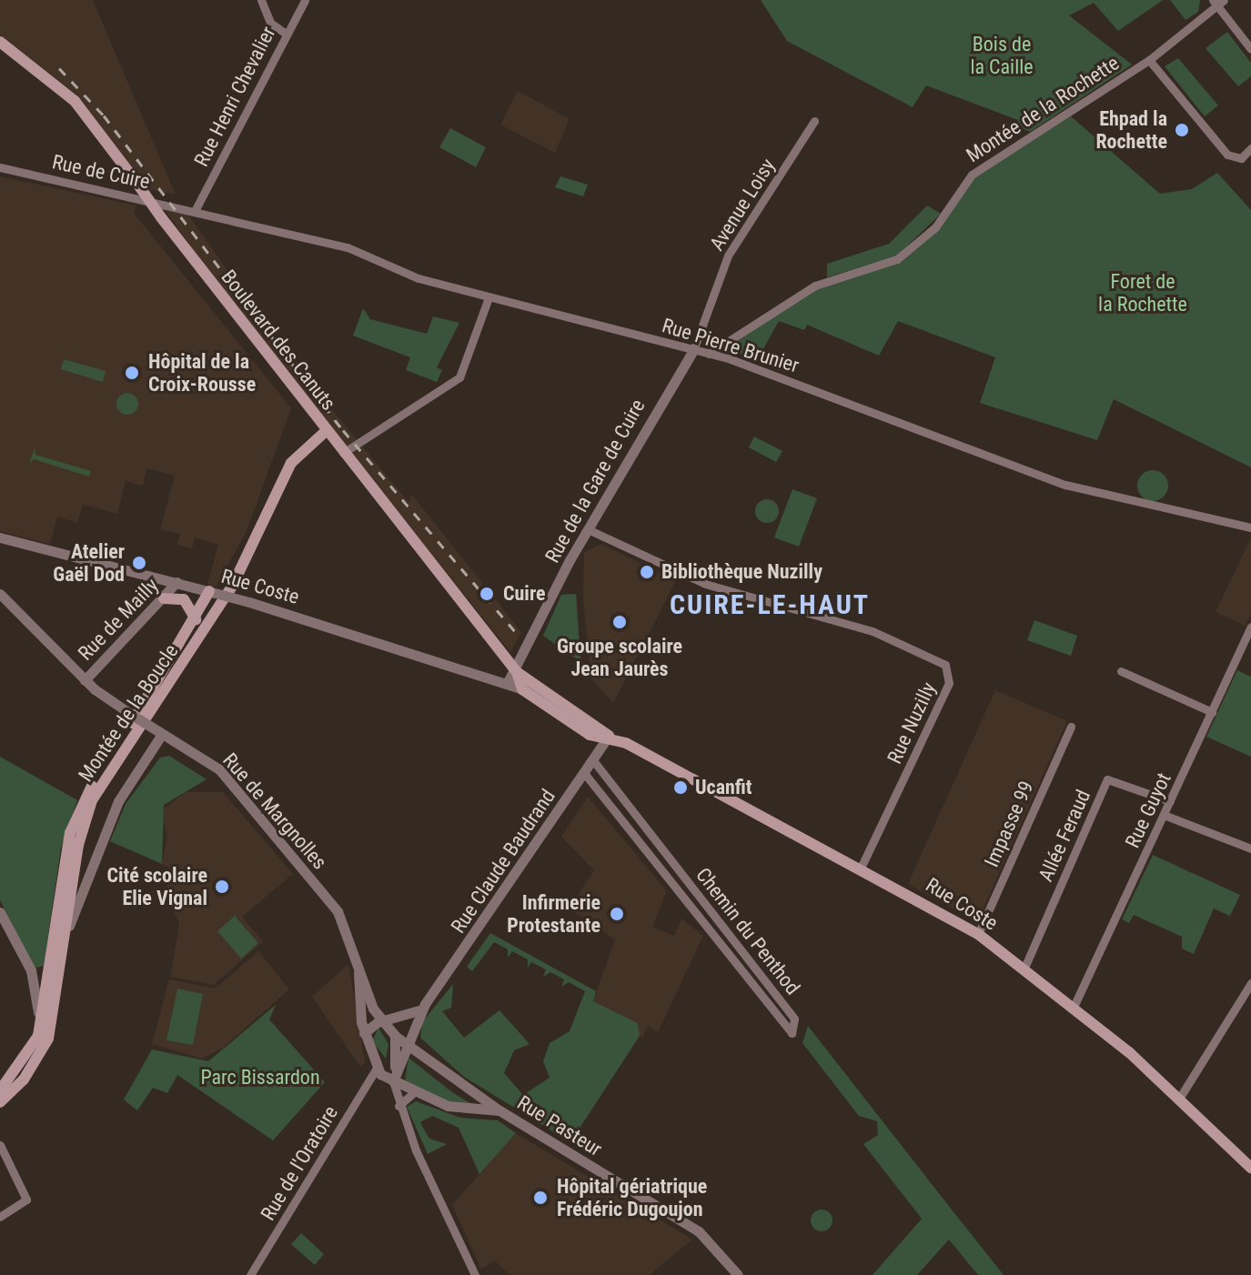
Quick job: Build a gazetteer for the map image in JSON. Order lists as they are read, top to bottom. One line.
{"streets":{"main road":["Boulevard des Canuts","Rue Coste","Montée de la Boucle"],"street":["Rue Henri Chevalier","Montée de la Rochette","Rue de Cuire","Avenue Loisy","Rue Pierre Brunier","Rue de la Gare de Cuire","Rue de Mailly","Rue Nuzilly","Rue Guyot","Rue de Margnolles","Impasse 99","Allée Feraud","Rue Claude Baudrand","Chemin du Penthod","Rue Pasteur","Rue de l'Oratoire"]},"crossings":[["Rue Henri Chevalier","Rue de Cuire"],["Rue Henri Chevalier","Rue Pierre Brunier"],["Montée de la Rochette","Rue Pierre Brunier"],["Rue de Cuire","Rue Pierre Brunier"],["Avenue Loisy","Rue Pierre Brunier"],["Avenue Loisy","Rue de la Gare de Cuire"],["Boulevard des Canuts","Rue de la Gare de Cuire"],["Boulevard des Canuts","Rue Coste"],["Boulevard des Canuts","Montée de la Boucle"],["Rue Pierre Brunier","Rue de la Gare de Cuire"],["Rue de la Gare de Cuire","Rue Coste"],["Rue de la Gare de Cuire","Rue Nuzilly"],["Rue Coste","Rue de Mailly"],["Rue Coste","Rue Nuzilly"],["Rue Coste","Rue Guyot"],["Rue Coste","Impasse 99"],["Rue Coste","Allée Feraud"],["Rue Coste","Rue Claude Baudrand"],["Rue de Mailly","Rue de Margnolles"],["Rue Guyot","Allée Feraud"],["Rue de Margnolles","Rue Claude Baudrand"],["Rue de Margnolles","Rue Pasteur"],["Rue de Margnolles","Rue de l'Oratoire"],["Rue Claude Baudrand","Chemin du Penthod"],["Rue Claude Baudrand","Rue Pasteur"]],"districts":["CUIRE-LE-HAUT"],"parks":["Bois de la Caille","Foret de la Rochette","Parc Bissardon"],"places":["Ehpad la Rochette","Hôpital de la Croix-Rousse","Atelier Gaël Dod","Bibliothèque Nuzilly","Cuire","Groupe scolaire Jean Jaurès","Ucanfit","Cité scolaire Elie Vignal","Infirmerie Protestante","Hôpital gériatrique Frédéric Dugoujon"]}
